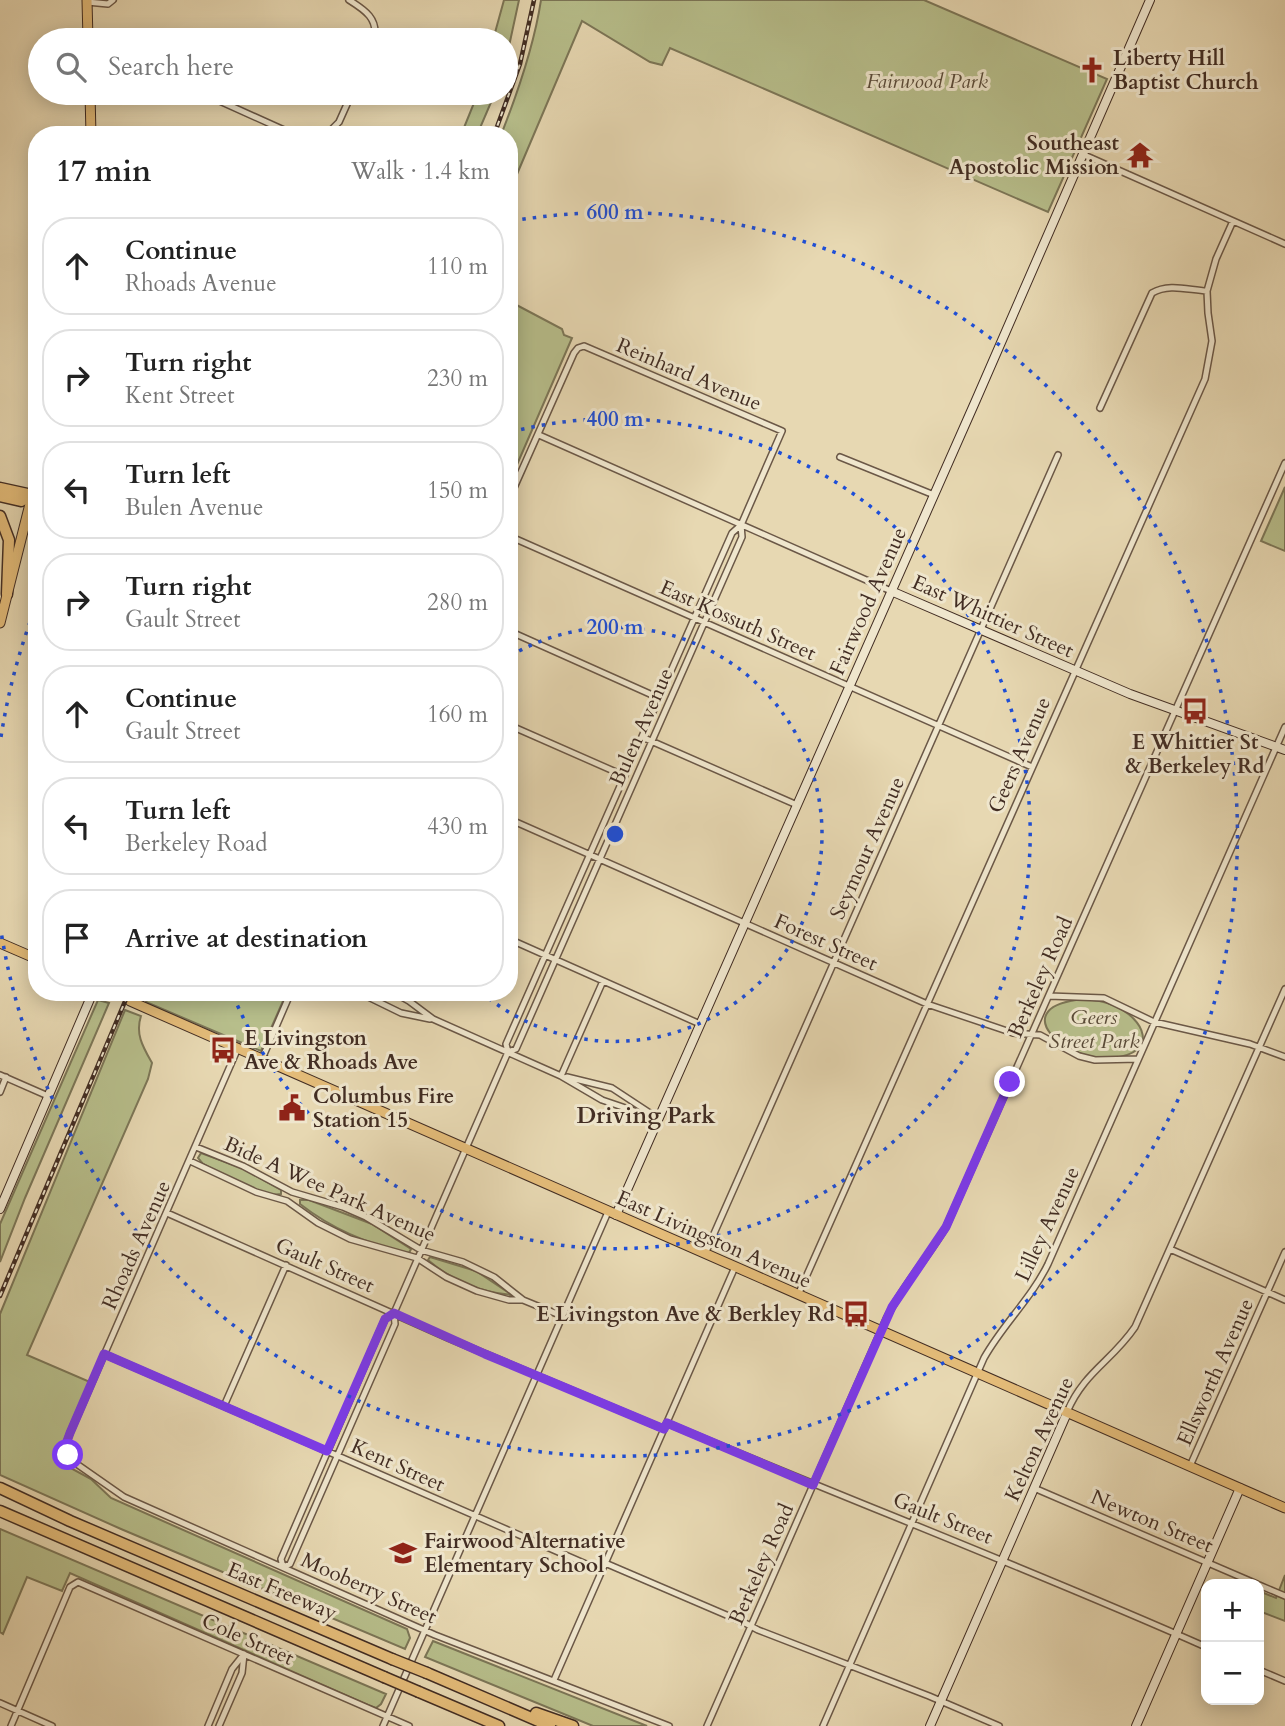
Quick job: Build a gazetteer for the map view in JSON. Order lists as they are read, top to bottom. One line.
{"streets":{"highway":["East Freeway"],"main road":["East Livingston Avenue"],"street":["Reinhard Avenue","Fairwood Avenue","East Whittier Street","East Kossuth Street","Bulen Avenue","Geers Avenue","Seymour Avenue","Forest Street","Berkeley Road","Bide A Wee Park Avenue","Lilley Avenue","Rhoads Avenue","Gault Street","Ellsworth Avenue","Kelton Avenue","Kent Street","Newton Street","Mooberry Street","Cole Street"]},"crossings":[["Reinhard Avenue","East Whittier Street"],["Reinhard Avenue","Bulen Avenue"],["Fairwood Avenue","East Whittier Street"],["Fairwood Avenue","East Kossuth Street"],["Fairwood Avenue","Forest Street"],["Fairwood Avenue","Bide A Wee Park Avenue"],["Fairwood Avenue","East Livingston Avenue"],["Fairwood Avenue","Gault Street"],["Fairwood Avenue","Kent Street"],["Fairwood Avenue","Mooberry Street"],["Fairwood Avenue","Cole Street"],["East Whittier Street","Bulen Avenue"],["East Whittier Street","Geers Avenue"],["East Whittier Street","Seymour Avenue"],["East Whittier Street","Berkeley Road"],["East Whittier Street","Lilley Avenue"],["East Kossuth Street","Bulen Avenue"],["East Kossuth Street","Geers Avenue"],["East Kossuth Street","Seymour Avenue"],["Bulen Avenue","Forest Street"],["Bulen Avenue","Bide A Wee Park Avenue"],["Bulen Avenue","East Livingston Avenue"],["Bulen Avenue","Gault Street"],["Bulen Avenue","Kent Street"],["Bulen Avenue","Mooberry Street"],["Geers Avenue","Forest Street"],["Geers Avenue","East Livingston Avenue"],["Seymour Avenue","Forest Street"],["Seymour Avenue","East Livingston Avenue"],["Forest Street","Berkeley Road"],["Forest Street","Lilley Avenue"],["Berkeley Road","East Livingston Avenue"],["Berkeley Road","Gault Street"],["Bide A Wee Park Avenue","Rhoads Avenue"],["Lilley Avenue","East Livingston Avenue"],["Lilley Avenue","Gault Street"],["East Livingston Avenue","Rhoads Avenue"],["East Livingston Avenue","Ellsworth Avenue"],["East Livingston Avenue","Kelton Avenue"],["Rhoads Avenue","Gault Street"],["Rhoads Avenue","Kent Street"],["Rhoads Avenue","Mooberry Street"],["Gault Street","Kelton Avenue"],["Kelton Avenue","Newton Street"]],"districts":["Driving Park"],"parks":["Fairwood Park","Geers Street Park"],"places":{"church":["Liberty Hill Baptist Church"],"temple":["Southeast Apostolic Mission"],"bus stop":["E Whittier St & Berkeley Rd","E Livingston Ave & Rhoads Ave","E Livingston Ave & Berkley Rd"],"public building":["Columbus Fire Station 15"],"school or university":["Fairwood Alternative Elementary School"]},"page":{"search":"Search here","heading":["17 min","Walk · 1.4 km"],"list":[["Continue","Rhoads Avenue","110 m"],["Turn right","Kent Street","230 m"],["Turn left","Bulen Avenue","150 m"],["Turn right","Gault Street","280 m"],["Continue","Gault Street","160 m"],["Turn left","Berkeley Road","430 m"],"Arrive at destination"],"map_buttons":["+","−"]},"rings":["600 m","400 m","200 m"]}
